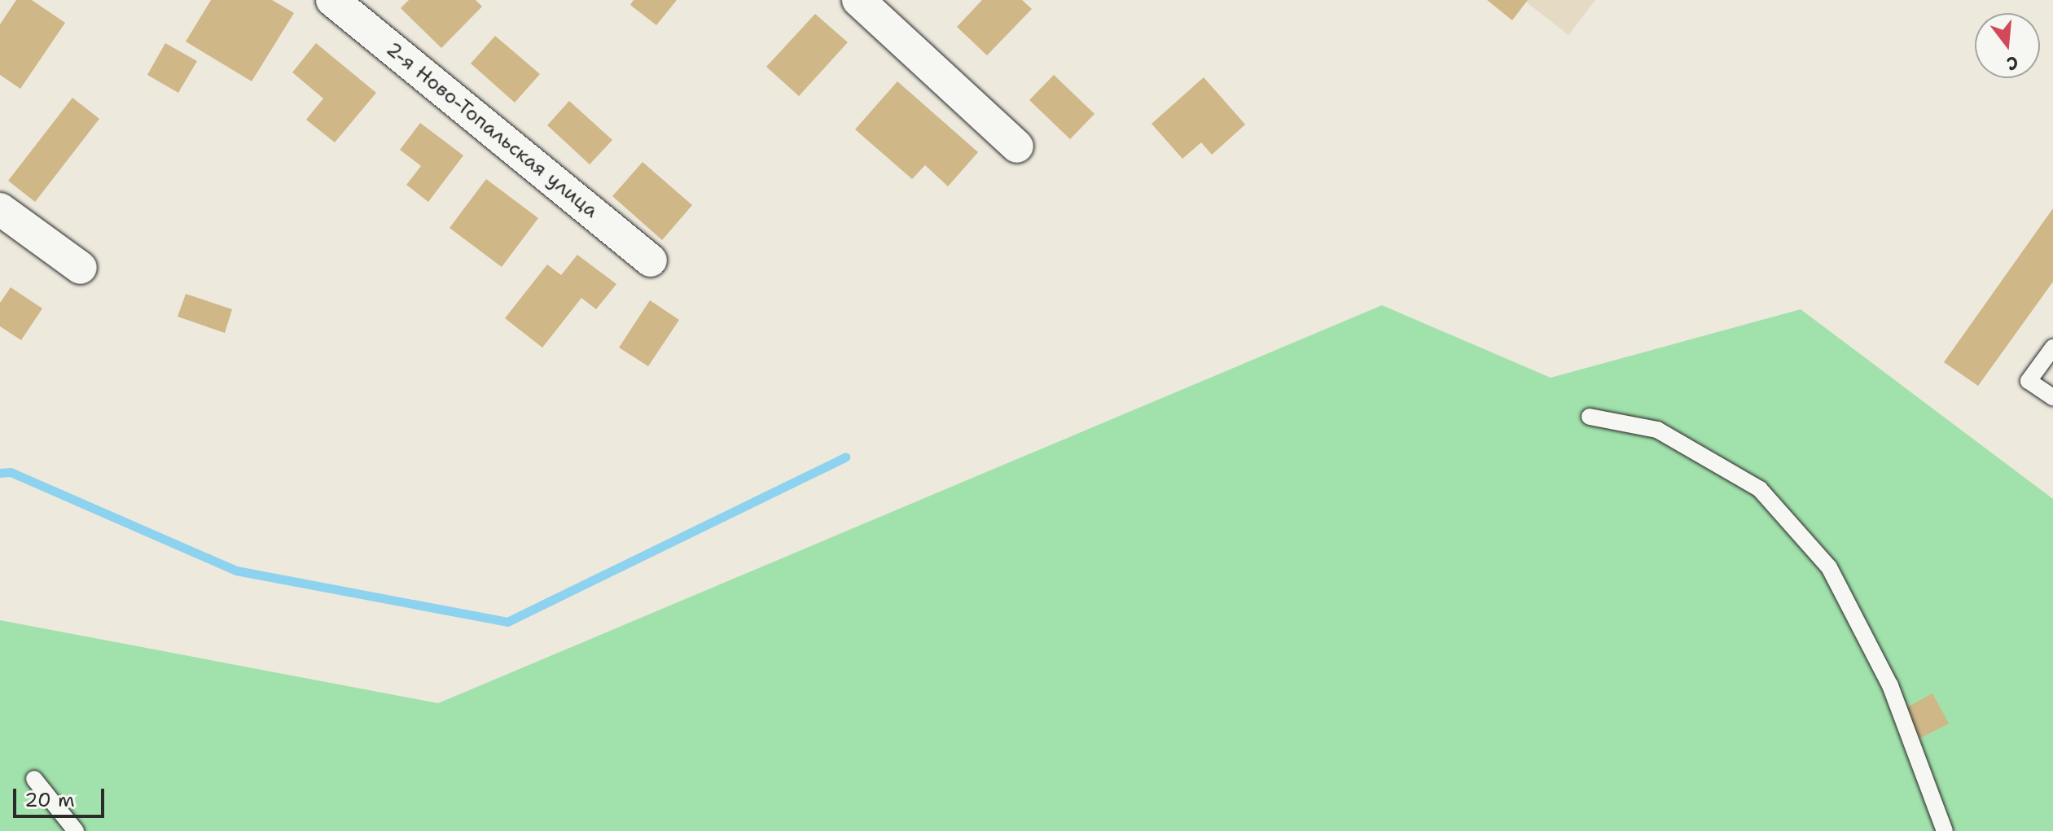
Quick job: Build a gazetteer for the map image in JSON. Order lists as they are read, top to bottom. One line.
{"streets":{"street":["2-я Ново-Топальская улица"]},"scale_bar":"20 m","north":"bottom"}
